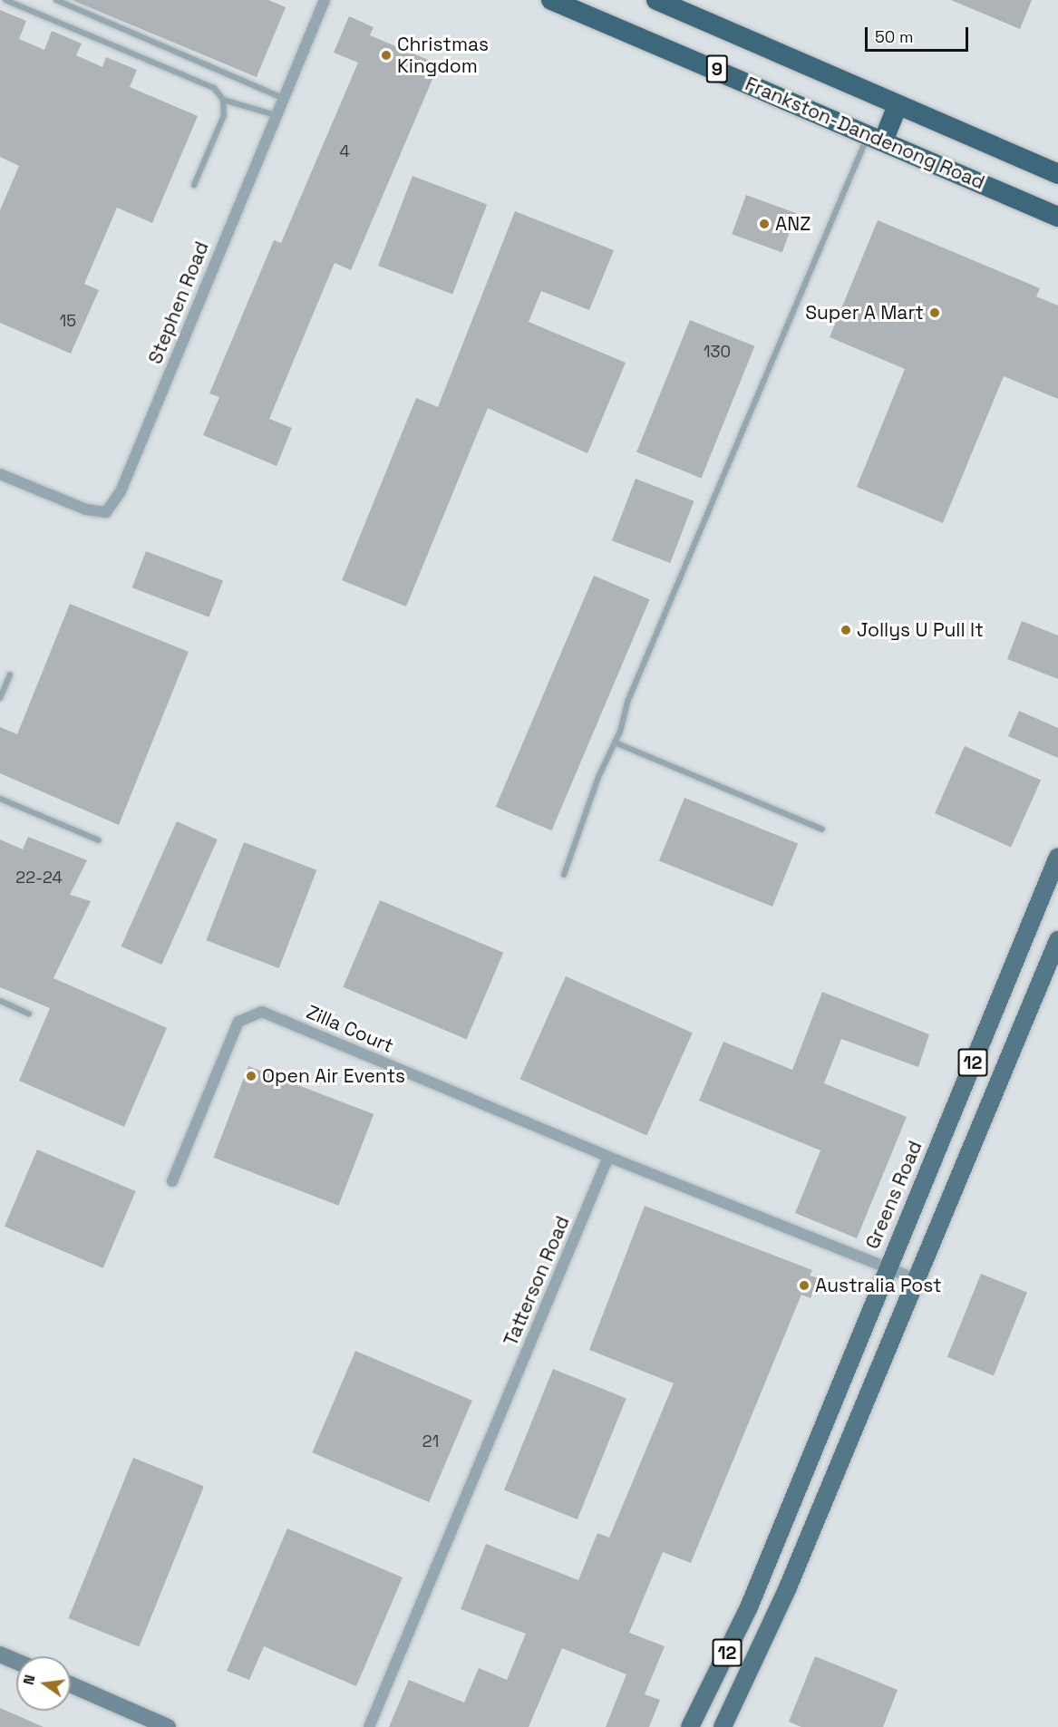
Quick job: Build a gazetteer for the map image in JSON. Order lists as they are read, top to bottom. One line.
{"streets":{"highway":["9","Frankston-Dandenong Road"],"main road":["12","Greens Road"],"street":["Stephen Road","Zilla Court","Tatterson Road"]},"crossings":[["Zilla Court","Tatterson Road"]],"places":["Christmas Kingdom","ANZ","Super A Mart","Jollys U Pull It","Open Air Events","Australia Post"],"house_numbers":["4","15","130","22-24","21"],"scale_bar":"50 m","north":"left"}
